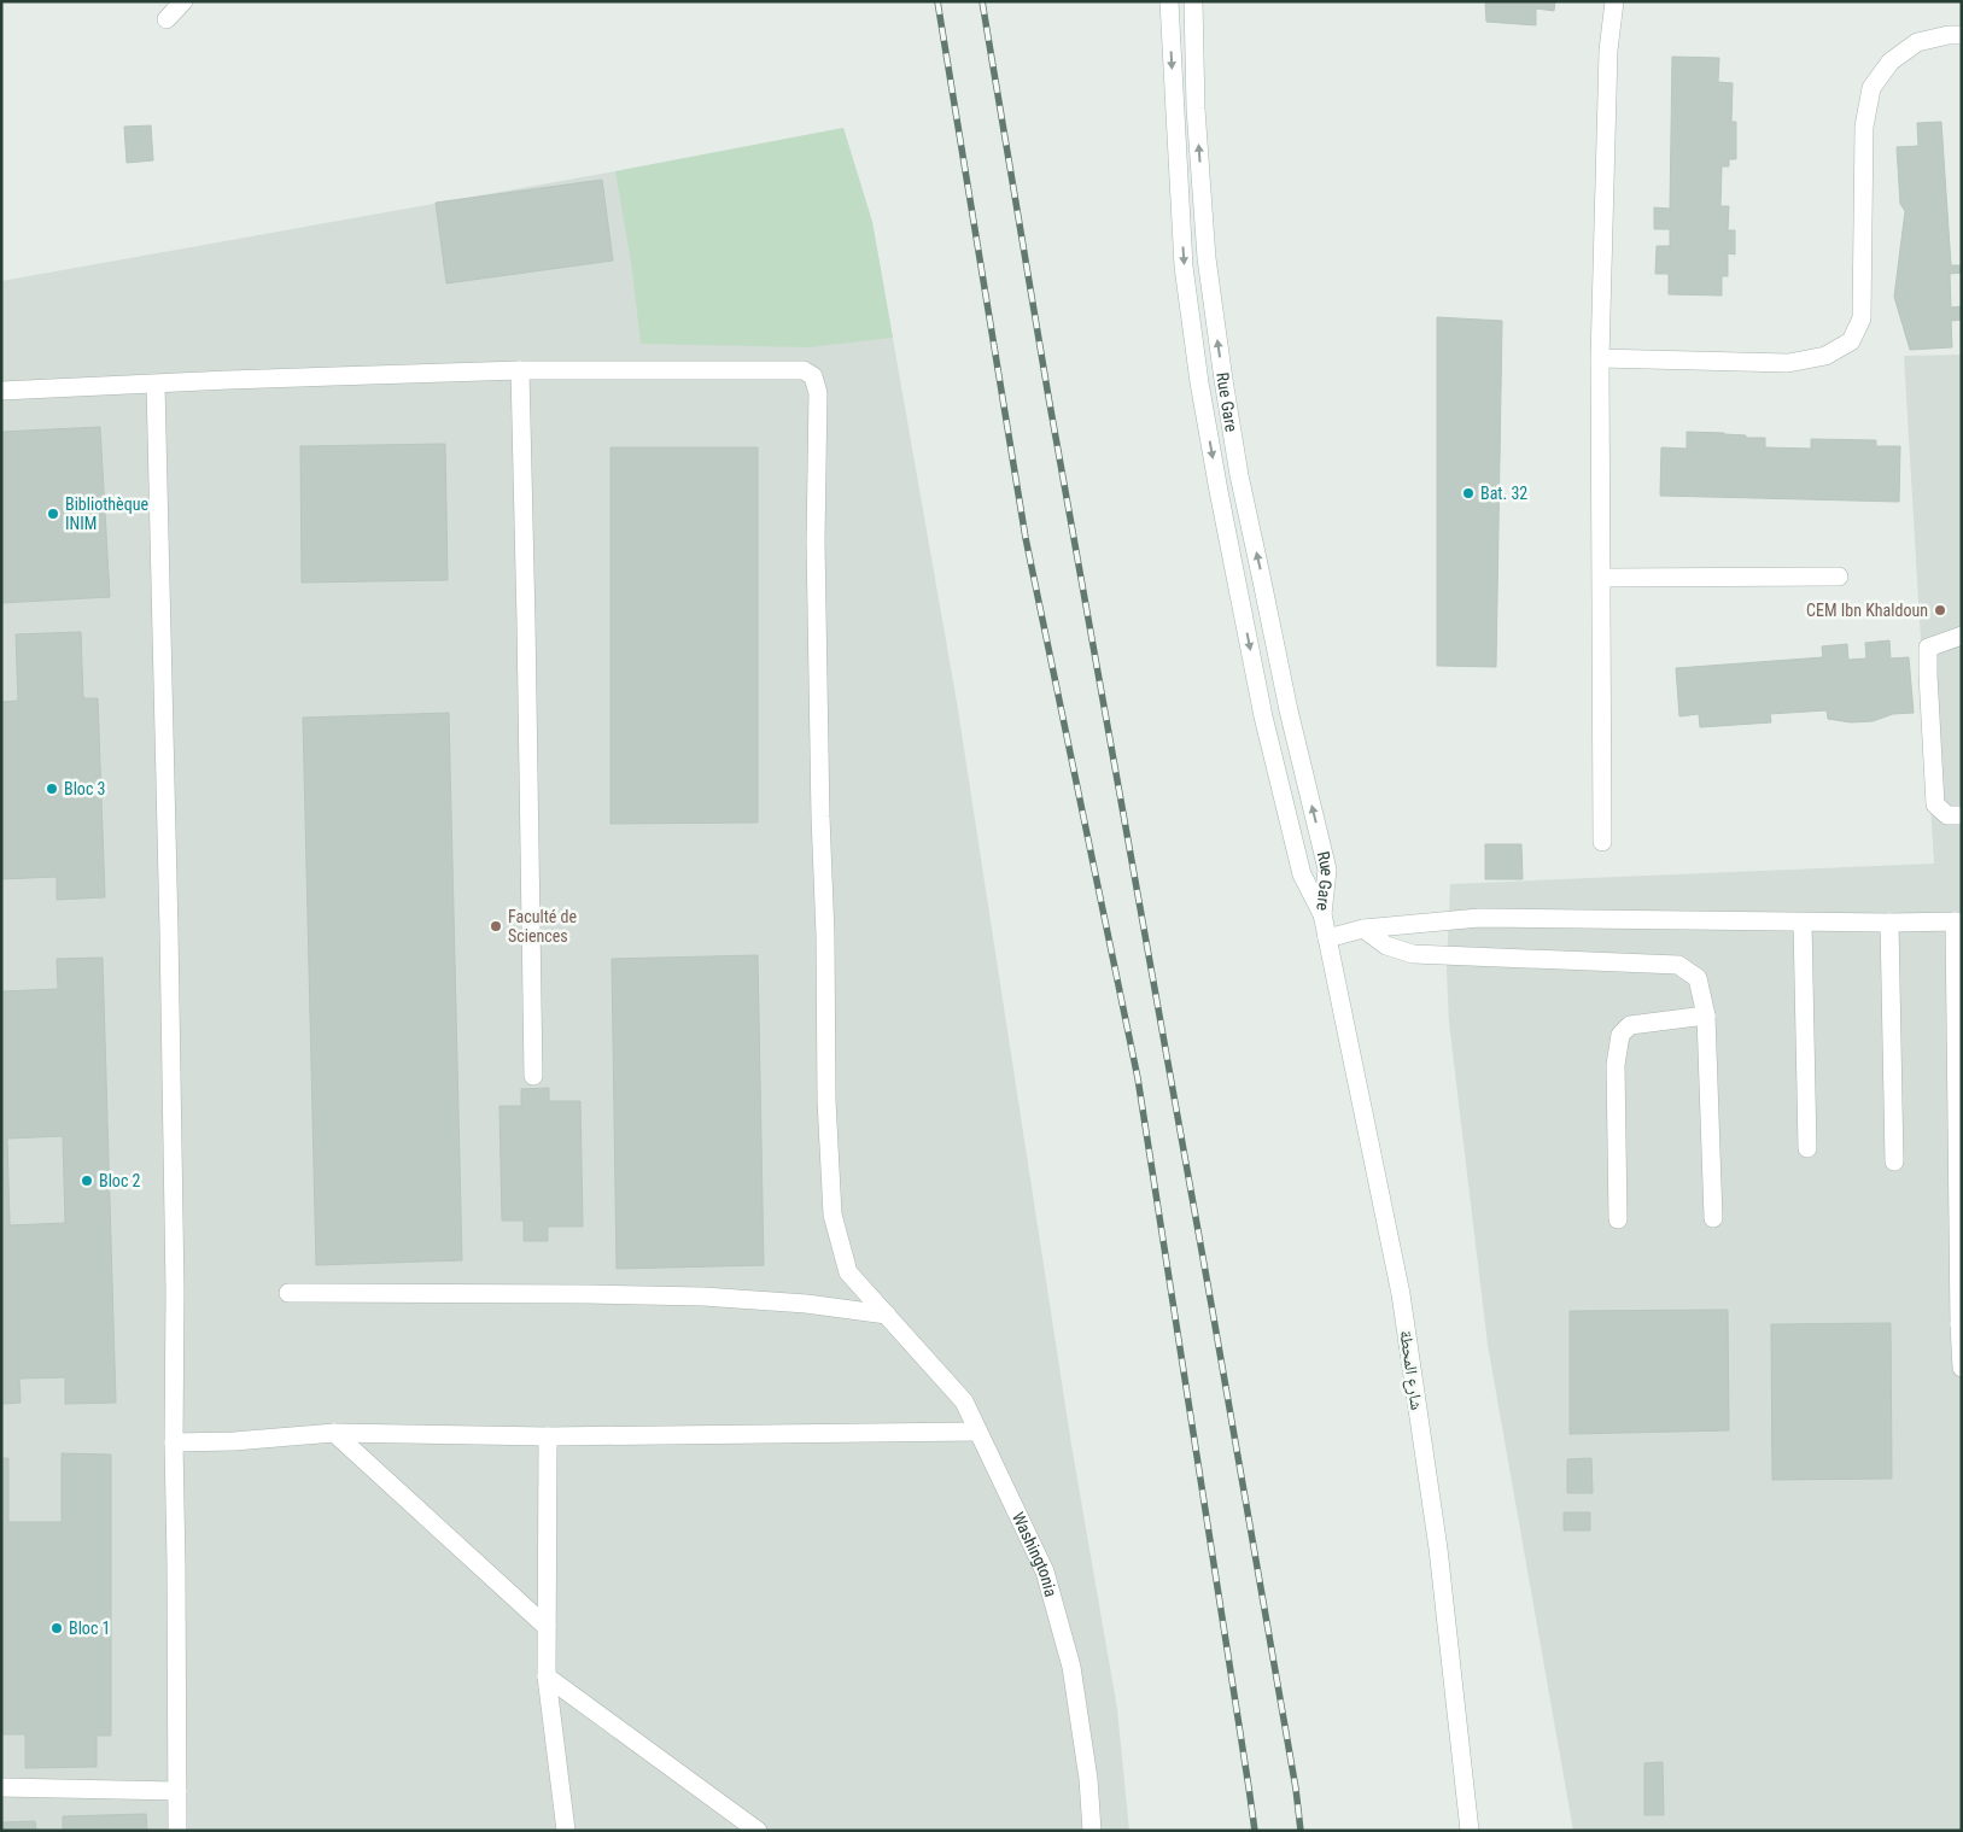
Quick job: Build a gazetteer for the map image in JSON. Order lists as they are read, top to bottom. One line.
{"streets":{"main road":["Rue Gare","شارع المحطة","Washingtonia"]},"crossings":[["Rue Gare","شارع المحطة"]],"places":["Bat. 32","Bibliothèque INIM","CEM Ibn Khaldoun","Bloc 3","Faculté de Sciences","Bloc 2","Bloc 1"]}
